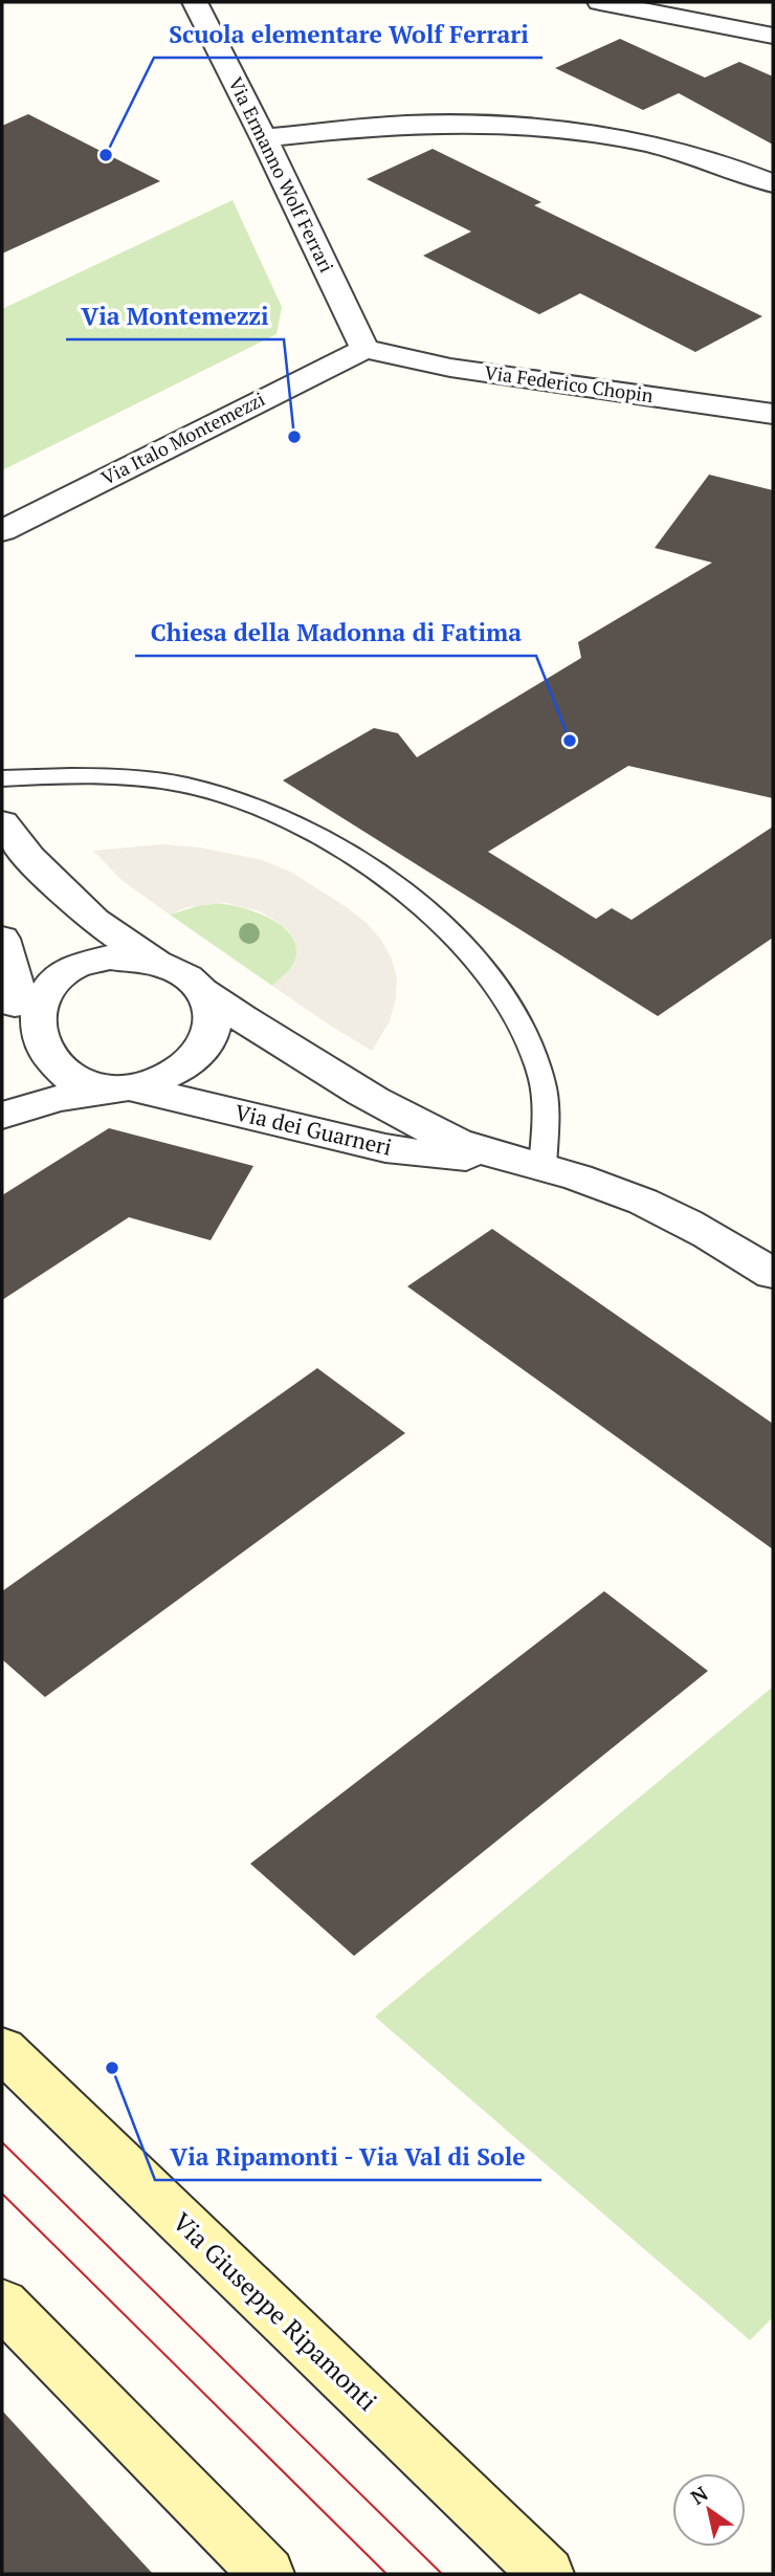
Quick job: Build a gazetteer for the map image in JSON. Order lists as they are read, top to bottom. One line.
{"streets":{"street":["Via Ermanno Wolf Ferrari","Via Federico Chopin","Via Italo Montemezzi","Via dei Guarneri","Via Giuseppe Ripamonti"]},"crossings":[["Via Ermanno Wolf Ferrari","Via Federico Chopin"],["Via Ermanno Wolf Ferrari","Via Italo Montemezzi"],["Via Federico Chopin","Via Italo Montemezzi"]],"places":["Scuola elementare Wolf Ferrari","Via Montemezzi","Chiesa della Madonna di Fatima","Via Ripamonti - Via Val di Sole"],"north":"top left"}
